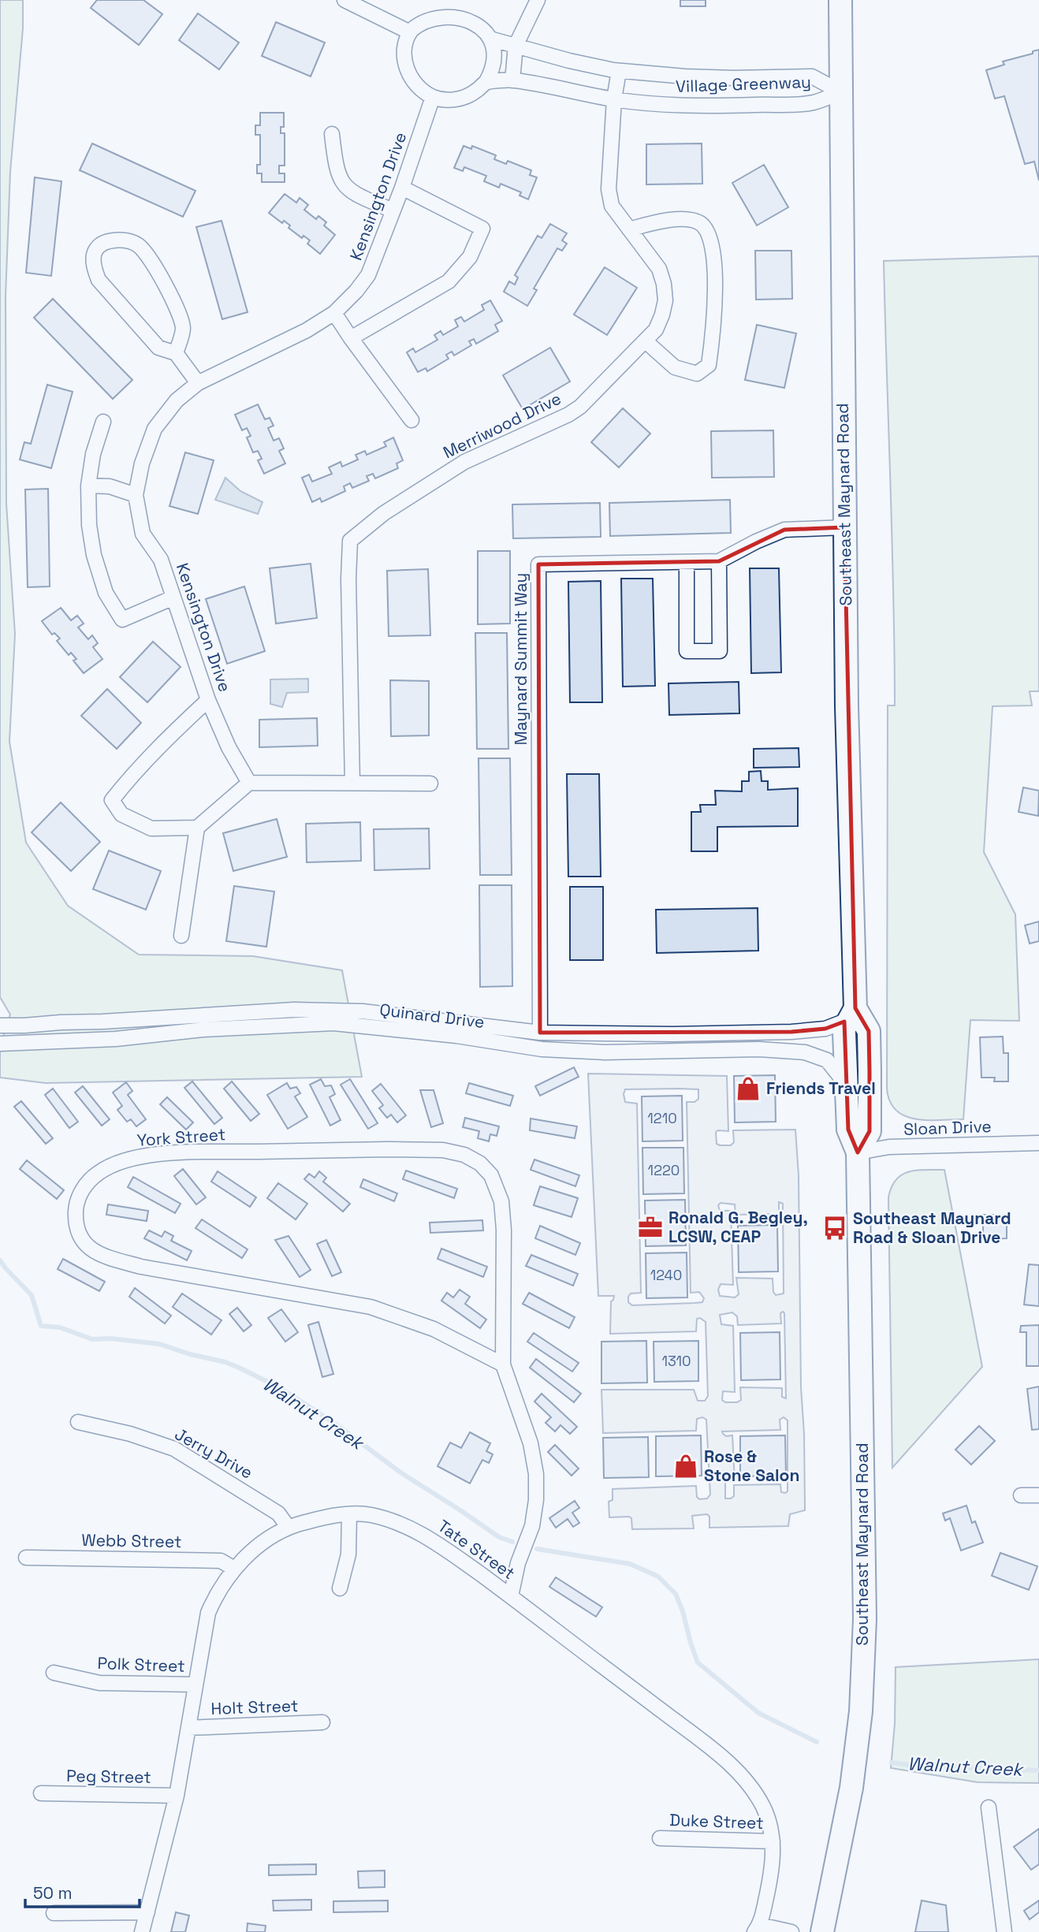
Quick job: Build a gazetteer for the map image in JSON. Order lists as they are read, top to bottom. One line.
{"streets":{"main road":["Southeast Maynard Road"],"street":["Village Greenway","Kensington Drive","Merriwood Drive","Maynard Summit Way","Quinard Drive","Sloan Drive","York Street","Jerry Drive","Webb Street","Tate Street","Polk Street","Holt Street","Peg Street","Duke Street"]},"crossings":[["Village Greenway","Kensington Drive"],["Village Greenway","Merriwood Drive"],["Village Greenway","Southeast Maynard Road"],["Southeast Maynard Road","Maynard Summit Way"],["Southeast Maynard Road","Quinard Drive"],["Southeast Maynard Road","Sloan Drive"],["Maynard Summit Way","Quinard Drive"],["York Street","Tate Street"],["Jerry Drive","Tate Street"],["Webb Street","Tate Street"],["Tate Street","Polk Street"],["Tate Street","Holt Street"],["Tate Street","Peg Street"],["Tate Street","Duke Street"]],"water":["Walnut Creek"],"places":{"shop":["Friends Travel","Rose & Stone Salon"],"office":["Ronald G. Begley, LCSW, CEAP"],"bus stop":["Southeast Maynard Road & Sloan Drive"]},"house_numbers":["1210","1220","1240","1310"],"scale_bar":"50 m"}
